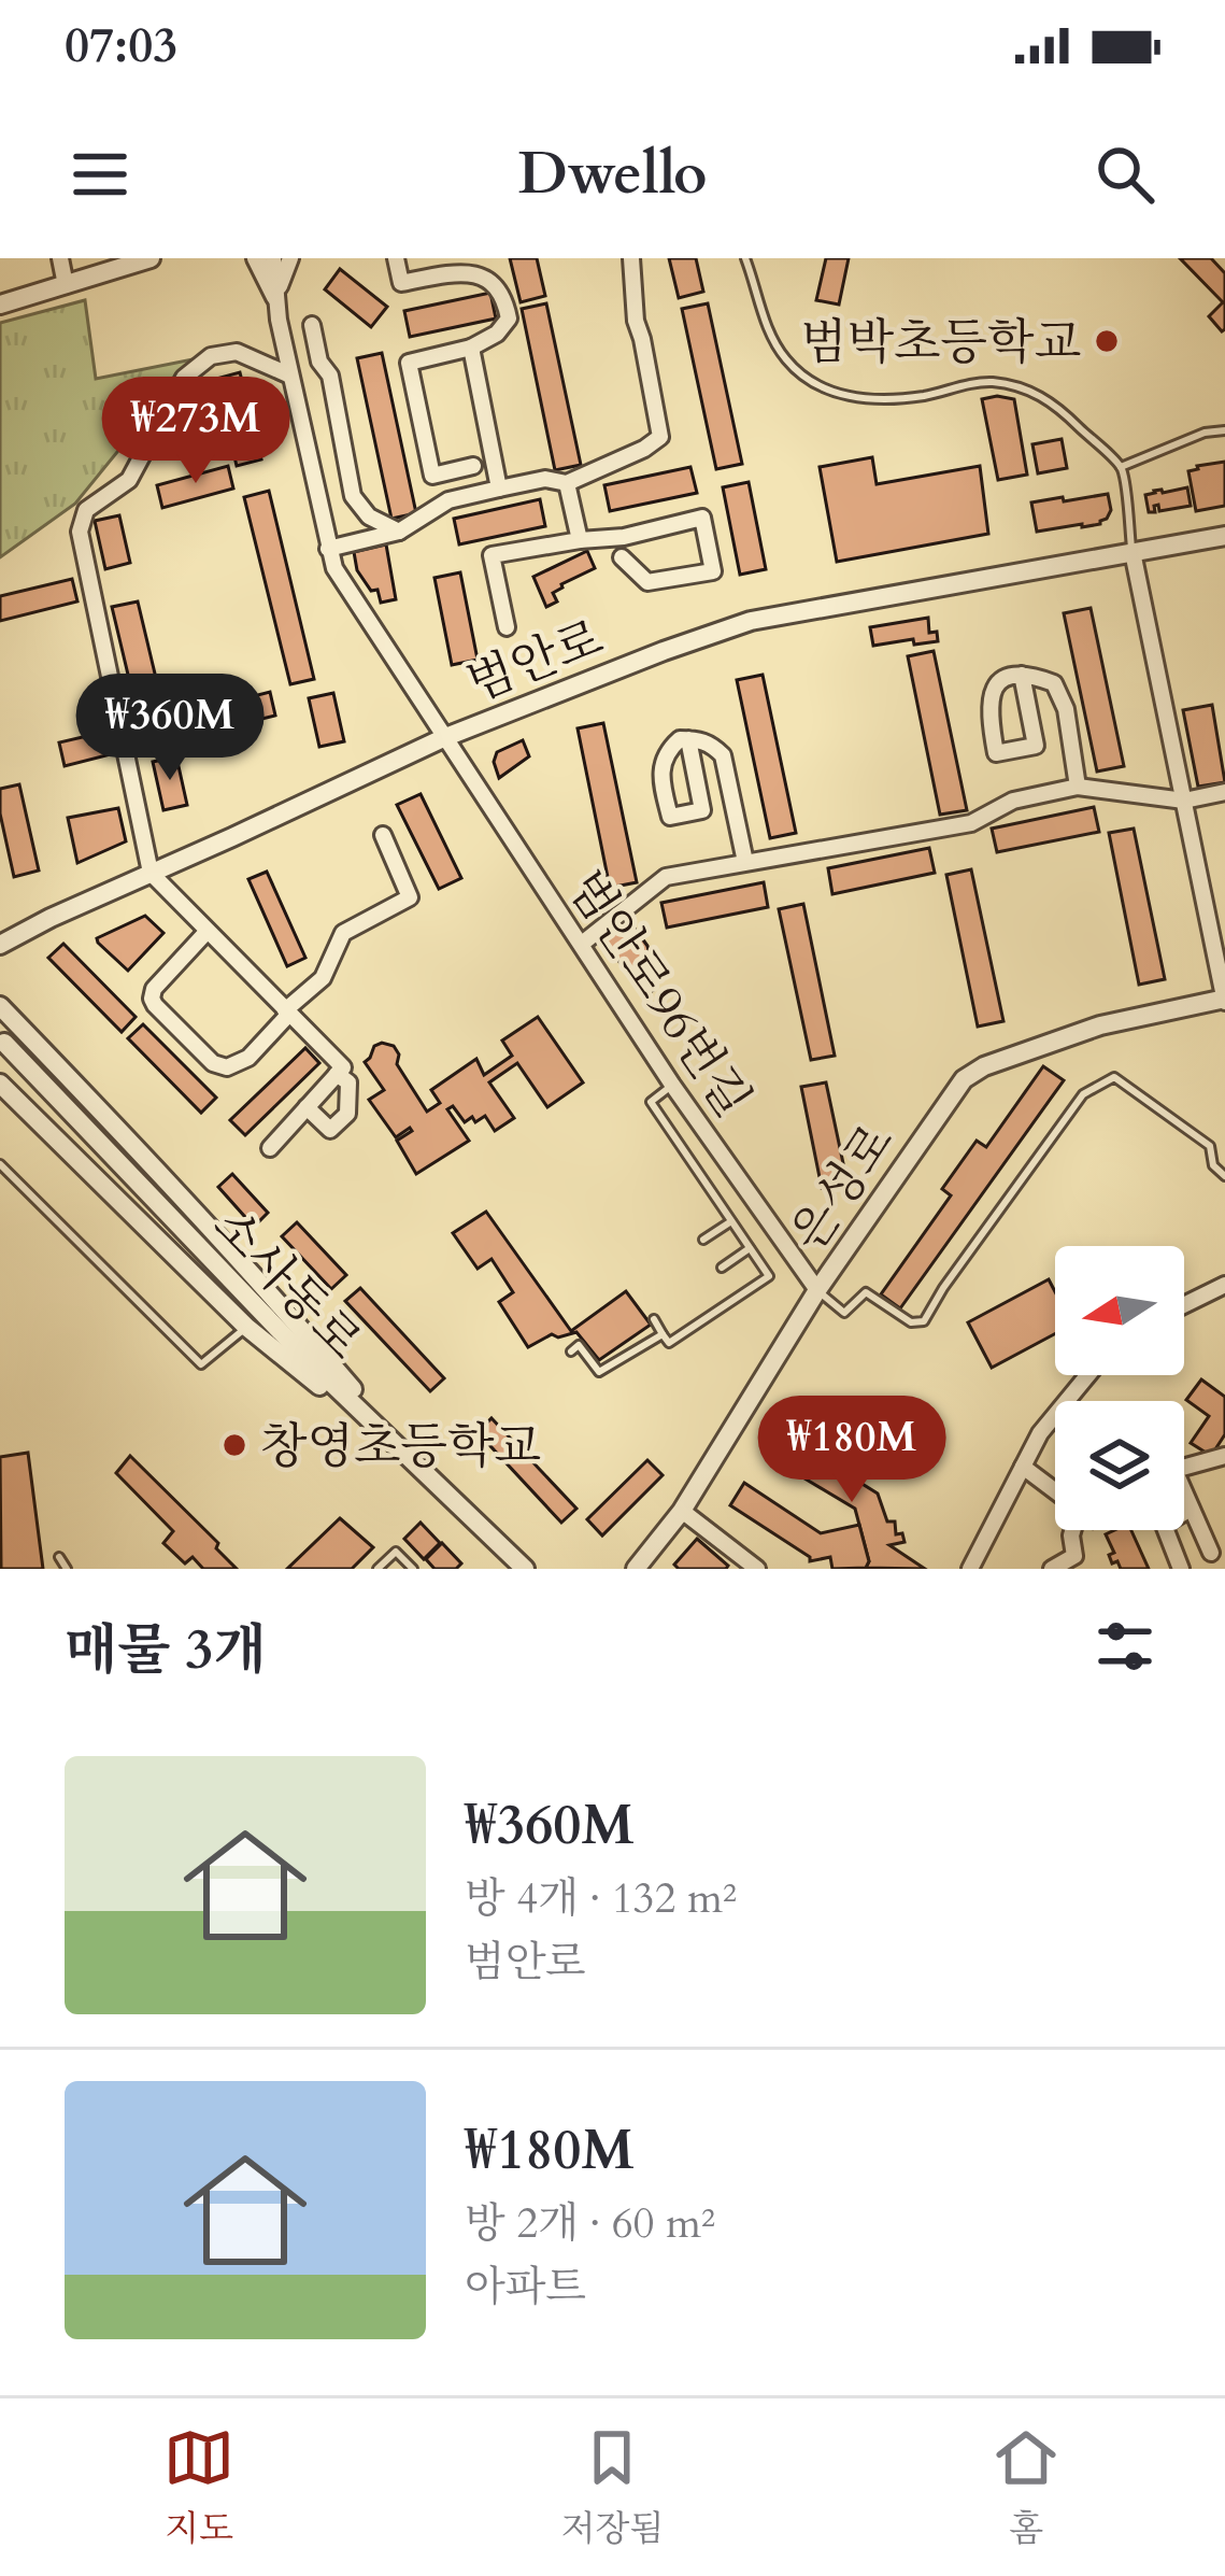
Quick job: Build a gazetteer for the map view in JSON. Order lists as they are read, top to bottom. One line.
{"streets":{"street":["범안로","범안로96번길","은성로","소사동로"]},"crossings":[["범안로","범안로96번길"],["범안로96번길","은성로"]],"places":["범박초등학교","창영초등학교"],"north":"left","page":{"status":"07:03","header":"Dwello","price":["₩273M","₩360M","₩180M"],"heading":"매물 3개","list":[{"name":"₩360M","note":"방 4개 · 132 m² · 범안로"},{"name":"₩180M","note":"방 2개 · 60 m² · 아파트"}],"tabs":["지도","저장됨","홈"]}}
